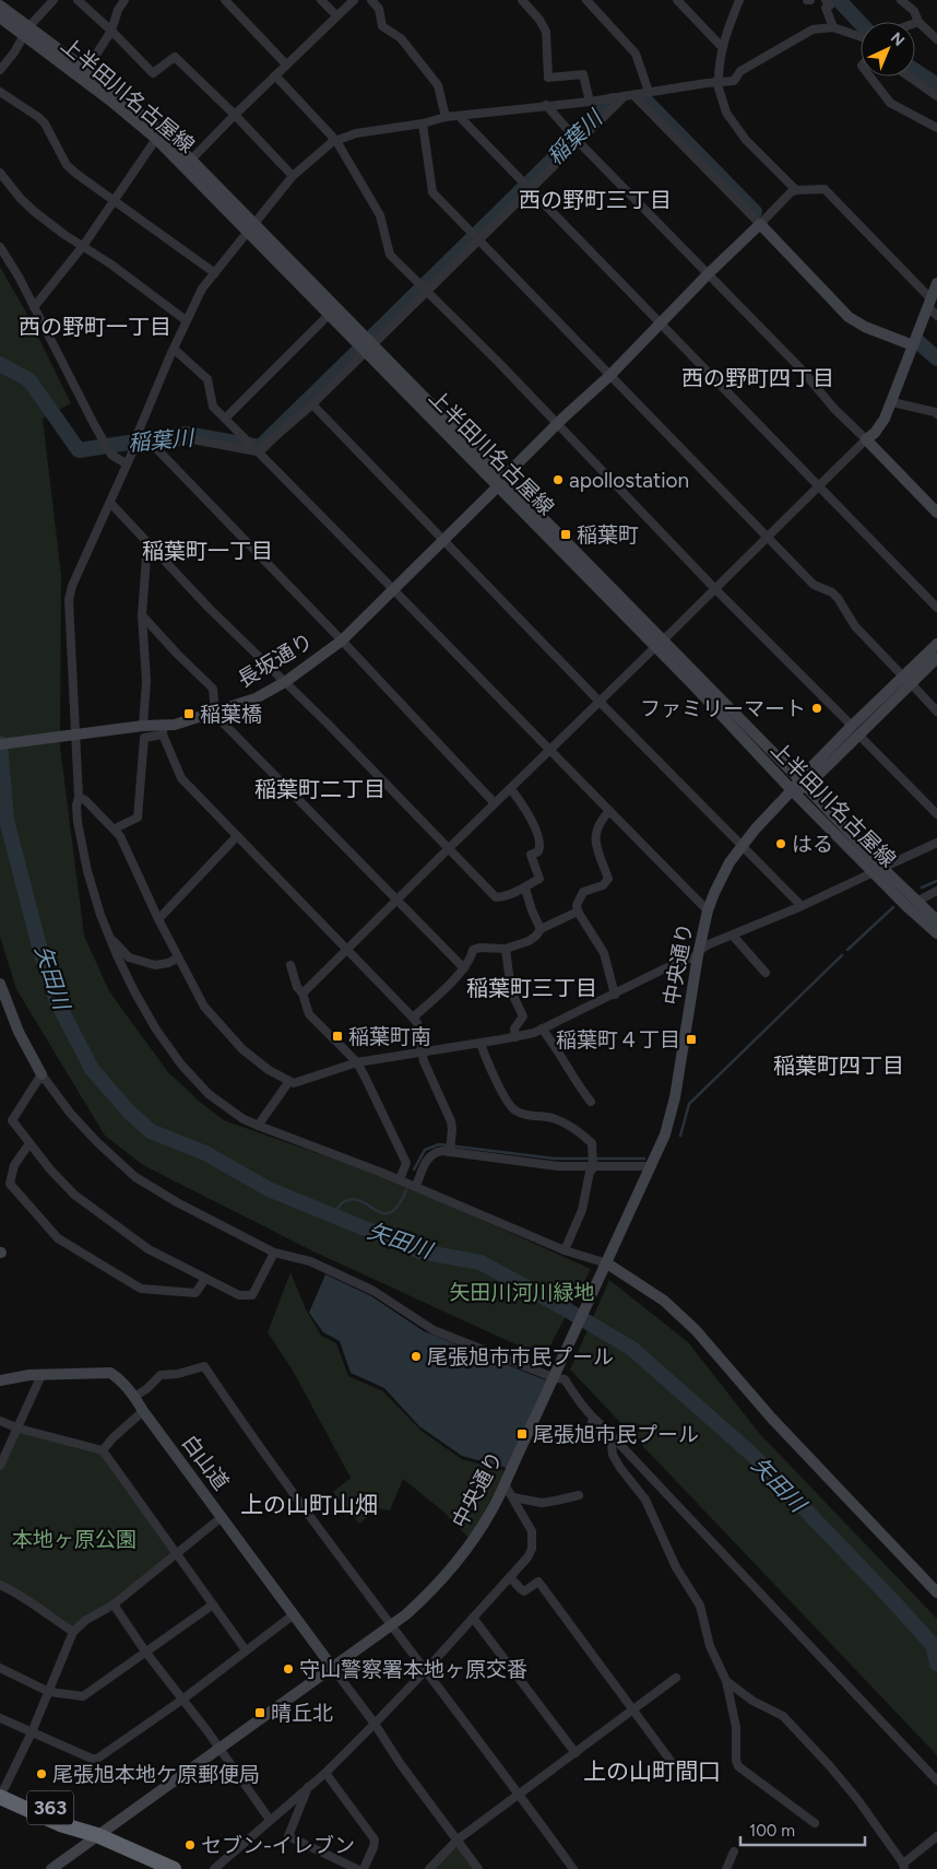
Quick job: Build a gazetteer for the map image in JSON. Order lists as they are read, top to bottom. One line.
{"streets":{"highway":["363"],"street":["上半田川名古屋線","長坂通り","中央通り","白山道"]},"crossings":[["上半田川名古屋線","長坂通り"],["上半田川名古屋線","中央通り"],["中央通り","白山道"],["中央通り","363"]],"districts":["西の野町三丁目","西の野町一丁目","西の野町四丁目","稲葉町一丁目","稲葉町二丁目","稲葉町三丁目","稲葉町四丁目","上の山町山畑","上の山町間口"],"water":["稲葉川","矢田川"],"parks":["矢田川河川緑地","本地ヶ原公園"],"places":{"other":["apollostation","ファミリーマート","はる","尾張旭市市民プール","守山警察署本地ヶ原交番","尾張旭本地ケ原郵便局","セブン-イレブン"],"transit":["稲葉町","稲葉橋","稲葉町南","稲葉町４丁目","尾張旭市民プール","晴丘北"]},"scale_bar":"100 m","north":"top right"}
